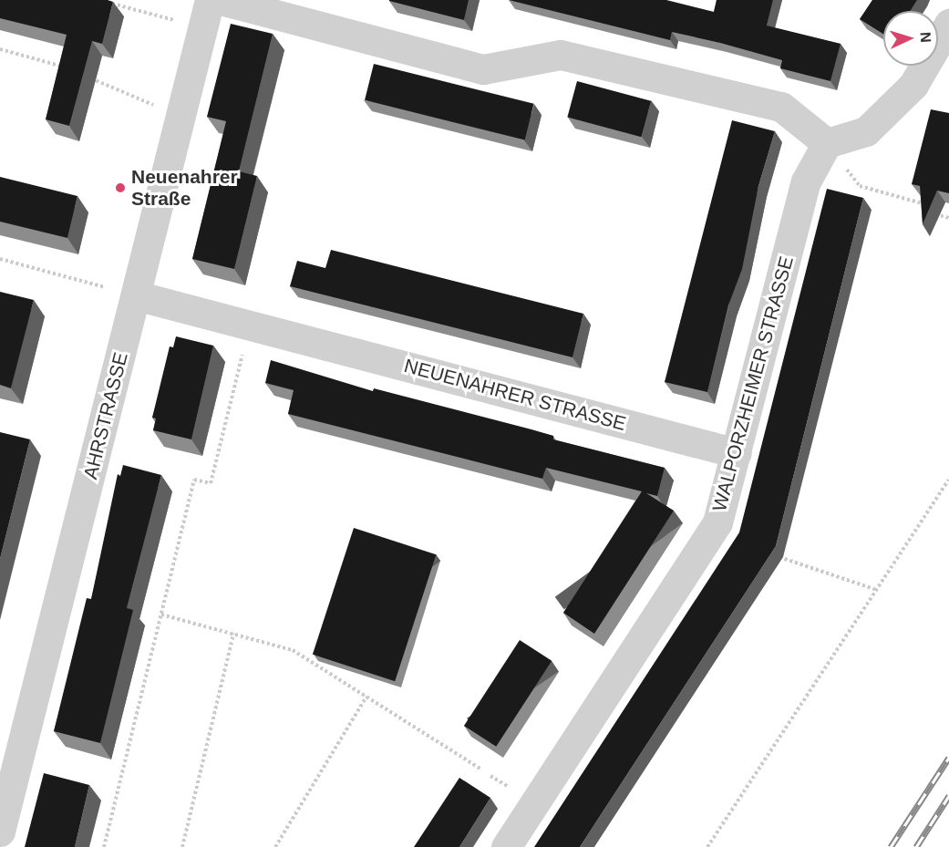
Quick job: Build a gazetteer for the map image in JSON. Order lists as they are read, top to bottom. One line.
{"streets":{"street":["WALPORZHEIMER STRASSE","NEUENAHRER STRASSE","AHRSTRASSE"]},"crossings":[["WALPORZHEIMER STRASSE","NEUENAHRER STRASSE"],["NEUENAHRER STRASSE","AHRSTRASSE"]],"places":["Neuenahrer Straße"],"north":"right"}
